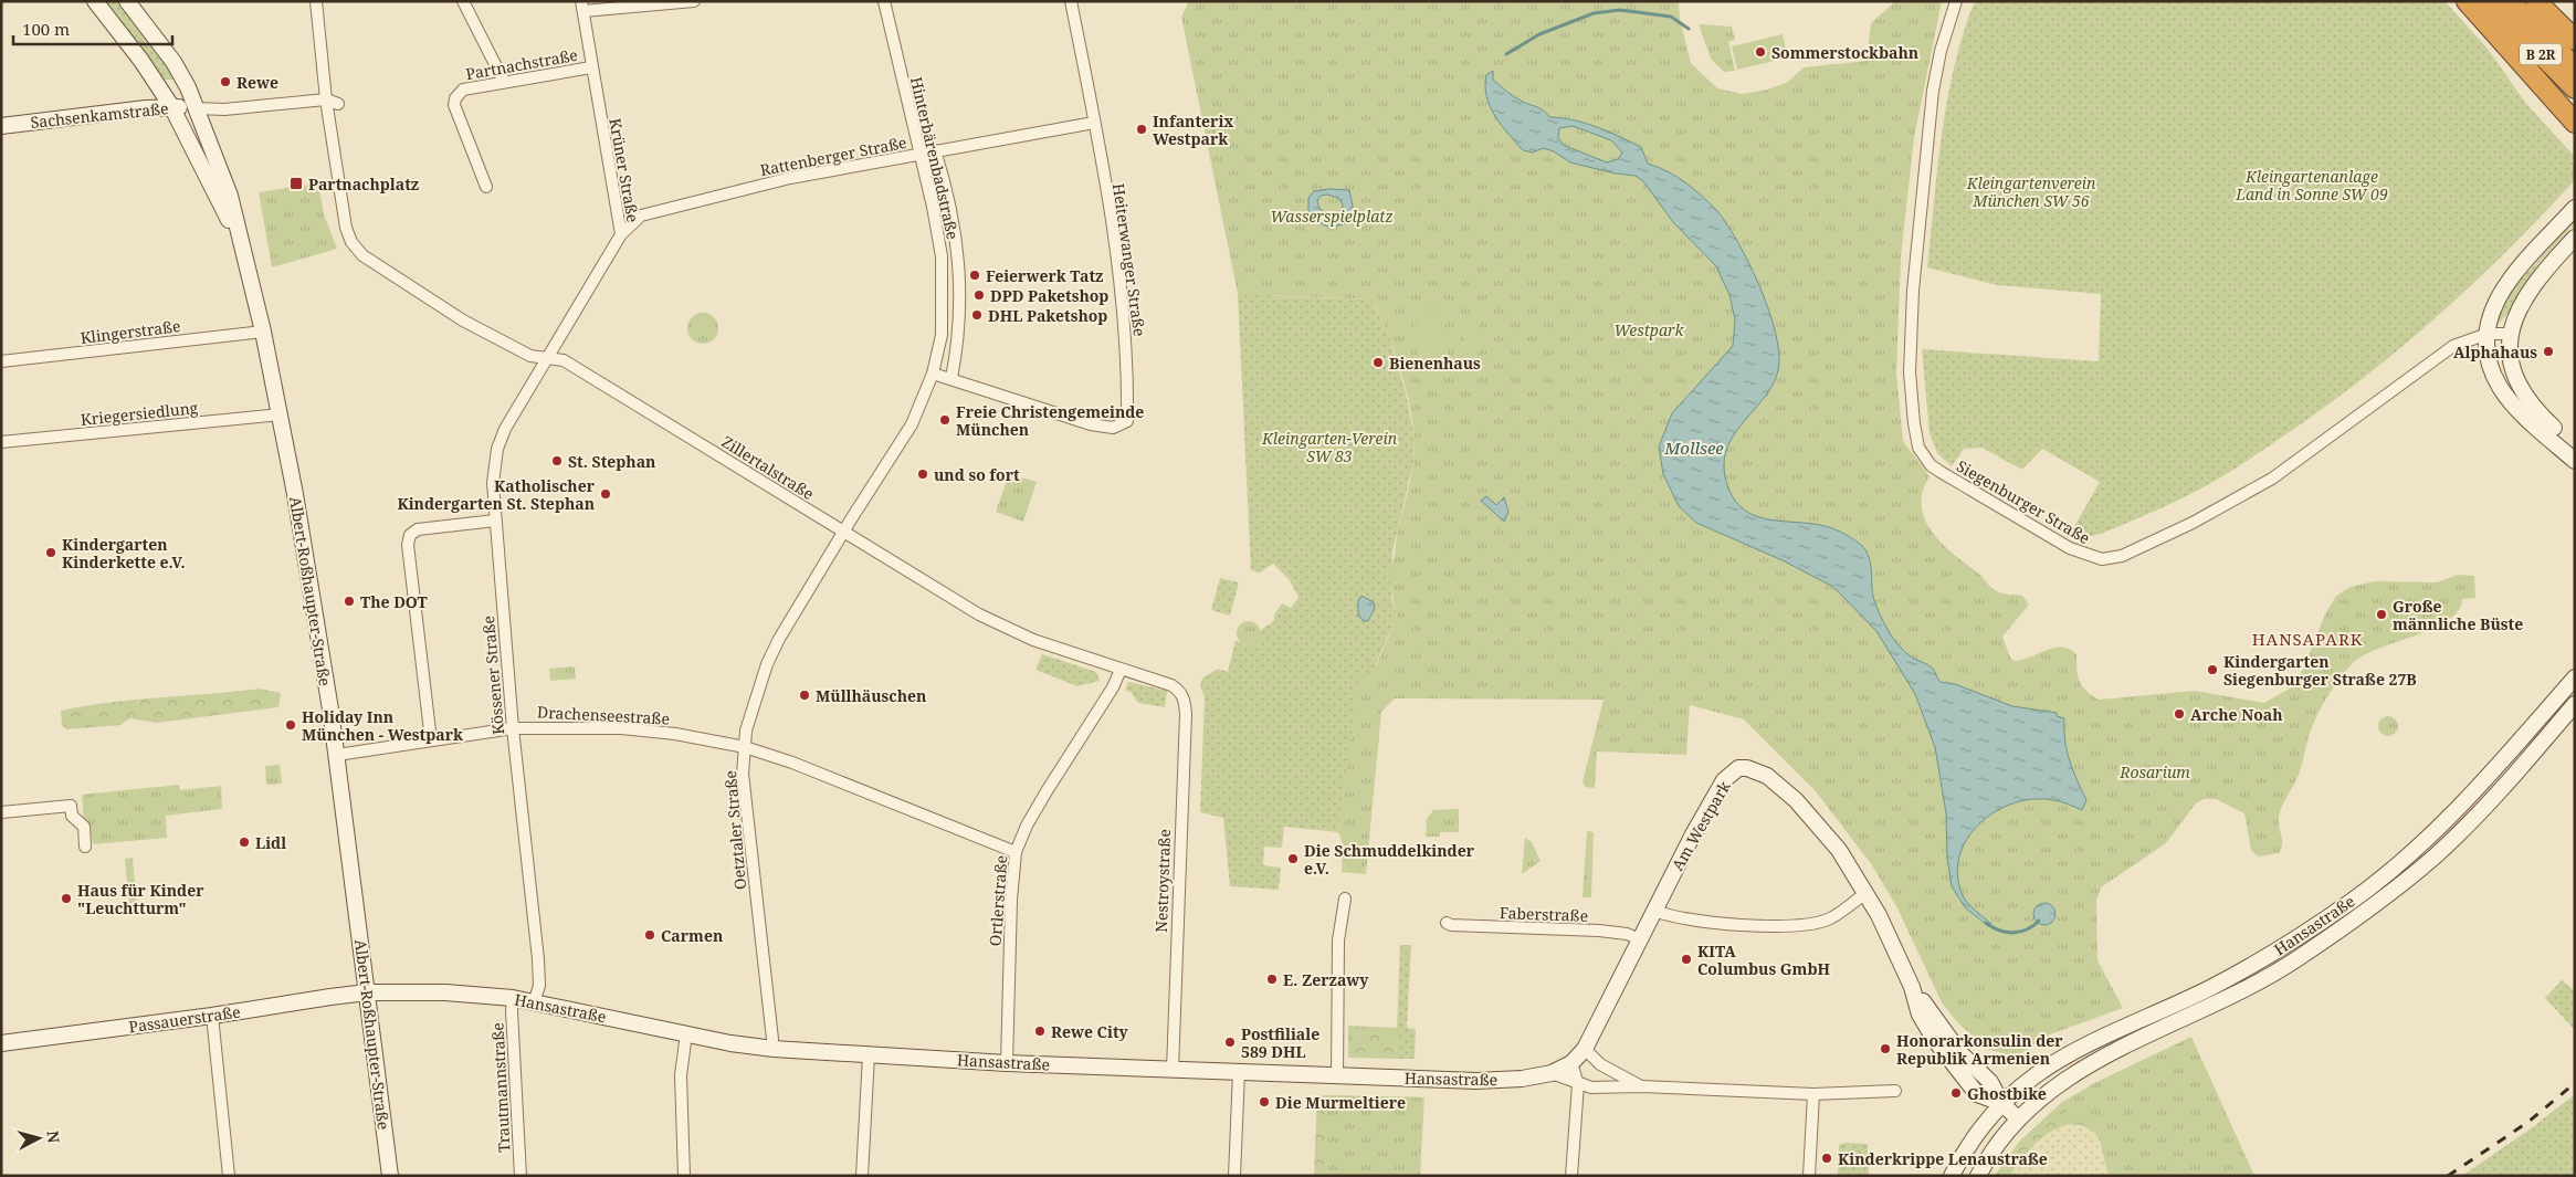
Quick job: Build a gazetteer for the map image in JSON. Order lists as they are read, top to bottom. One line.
{"streets":{"highway":["B 2R"],"main road":["Sachsenkamstraße","Albert-Roßhaupter-Straße","Am Westpark","Hansastraße","Passauerstraße"],"street":["Partnachstraße","Rattenberger Straße","Hinterbärenbadstraße","Krüner Straße","Heiterwanger Straße","Klingerstraße","Kriegersiedlung","Zillertalstraße","Siegenburger Straße","Kössener Straße","Drachenseestraße","Oetztaler Straße","Nestroystraße","Ortlerstraße","Faberstraße","Trautmannstraße"]},"crossings":[["Partnachstraße","Krüner Straße"],["Sachsenkamstraße","Albert-Roßhaupter-Straße"],["Rattenberger Straße","Hinterbärenbadstraße"],["Rattenberger Straße","Krüner Straße"],["Rattenberger Straße","Heiterwanger Straße"],["Hinterbärenbadstraße","Heiterwanger Straße"],["Hinterbärenbadstraße","Zillertalstraße"],["Hinterbärenbadstraße","Oetztaler Straße"],["Krüner Straße","Zillertalstraße"],["Krüner Straße","Kössener Straße"],["Klingerstraße","Albert-Roßhaupter-Straße"],["Kriegersiedlung","Albert-Roßhaupter-Straße"],["Zillertalstraße","Kössener Straße"],["Zillertalstraße","Oetztaler Straße"],["Zillertalstraße","Nestroystraße"],["Zillertalstraße","Ortlerstraße"],["Albert-Roßhaupter-Straße","Drachenseestraße"],["Albert-Roßhaupter-Straße","Hansastraße"],["Albert-Roßhaupter-Straße","Passauerstraße"],["Kössener Straße","Drachenseestraße"],["Kössener Straße","Hansastraße"],["Drachenseestraße","Oetztaler Straße"],["Drachenseestraße","Ortlerstraße"],["Am Westpark","Faberstraße"],["Am Westpark","Hansastraße"],["Oetztaler Straße","Hansastraße"],["Nestroystraße","Hansastraße"],["Ortlerstraße","Hansastraße"],["Hansastraße","Passauerstraße"],["Hansastraße","Trautmannstraße"]],"districts":["HANSAPARK"],"water":["Mollsee"],"parks":["Kleingartenanlage Land in Sonne SW 09","Kleingartenverein München SW 56","Wasserspielplatz","Westpark","Kleingarten-Verein SW 83","Rosarium"],"places":{"other":["Sommerstockbahn","Rewe","Infanterix Westpark","Feierwerk Tatz","DPD Paketshop","DHL Paketshop","Alphahaus","Bienenhaus","Freie Christengemeinde München","St. Stephan","und so fort","Katholischer Kindergarten St. Stephan","Kindergarten Kinderkette e.V.","The DOT","Große männliche Büste","Kindergarten Siegenburger Straße 27B","Müllhäuschen","Arche Noah","Holiday Inn München - Westpark","Lidl","Die Schmuddelkinder e.V.","Haus für Kinder \"Leuchtturm\"","Carmen","KITA Columbus GmbH","E. Zerzawy","Rewe City","Postfiliale 589 DHL","Honorarkonsulin der Republik Armenien","Ghostbike","Die Murmeltiere","Kinderkrippe Lenaustraße"],"transit":["Partnachplatz"]},"scale_bar":"100 m","north":"right"}
